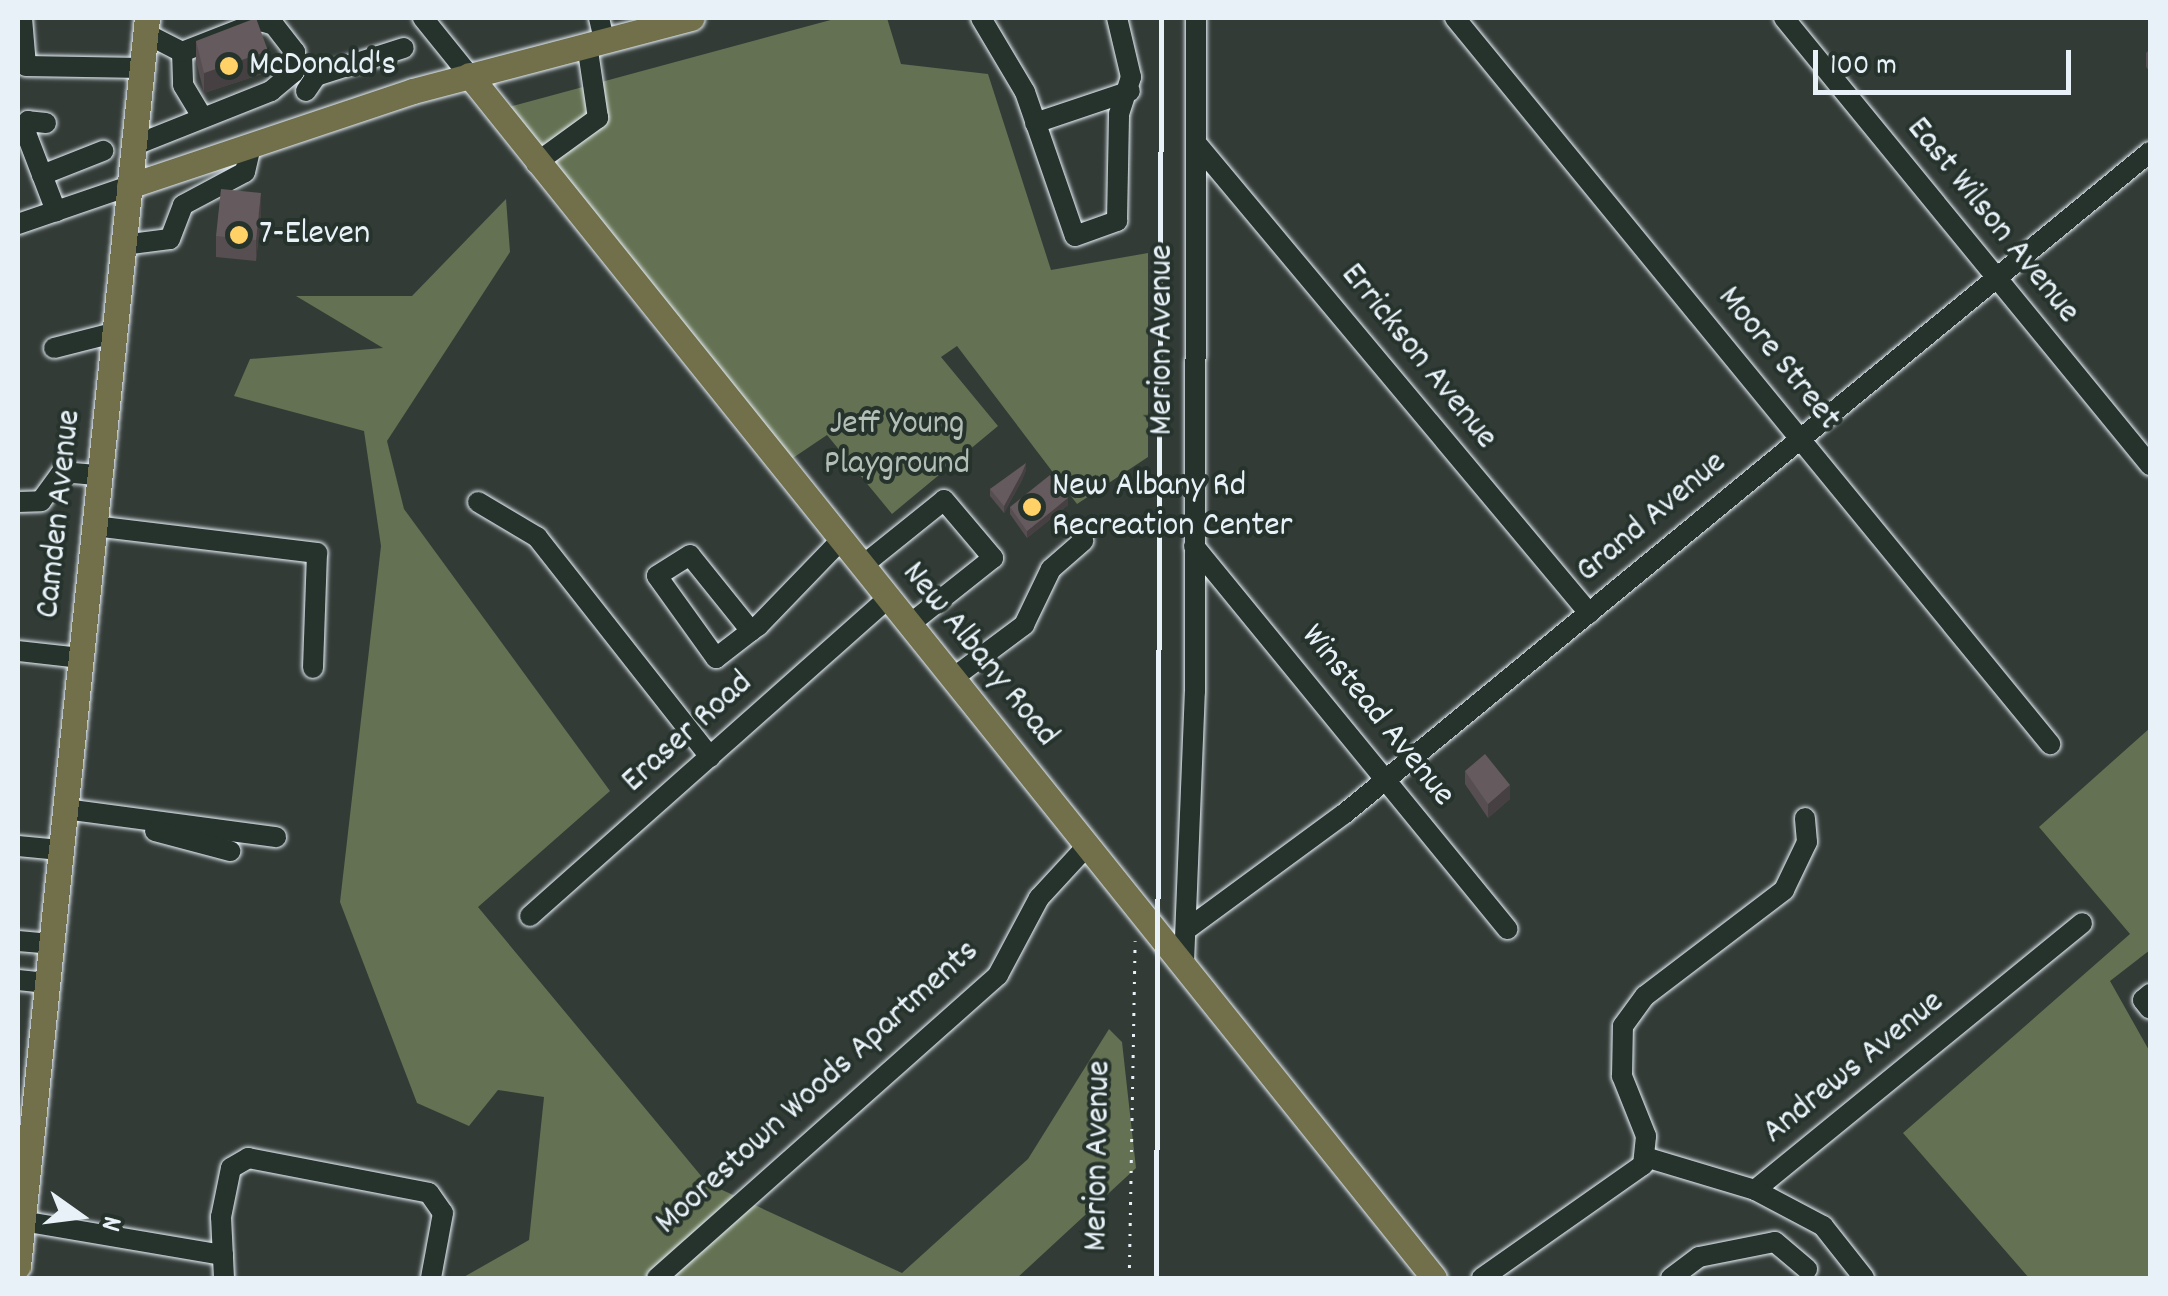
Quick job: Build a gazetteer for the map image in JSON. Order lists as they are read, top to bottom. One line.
{"streets":{"main road":["Camden Avenue","New Albany Road"],"street":["East Wilson Avenue","Merion Avenue","Errickson Avenue","Moore Street","Grand Avenue","Winstead Avenue","Eraser Road","Andrews Avenue","Moorestown Woods Apartments"]},"crossings":[["East Wilson Avenue","Grand Avenue"],["Merion Avenue","Errickson Avenue"],["Merion Avenue","Grand Avenue"],["Merion Avenue","New Albany Road"],["Merion Avenue","Winstead Avenue"],["Errickson Avenue","Grand Avenue"],["Moore Street","Grand Avenue"],["Grand Avenue","Winstead Avenue"],["New Albany Road","Eraser Road"],["New Albany Road","Moorestown Woods Apartments"]],"parks":["Jeff Young Playground"],"places":["McDonald's","7-Eleven","New Albany Rd Recreation Center"],"scale_bar":"100 m","north":"right"}
